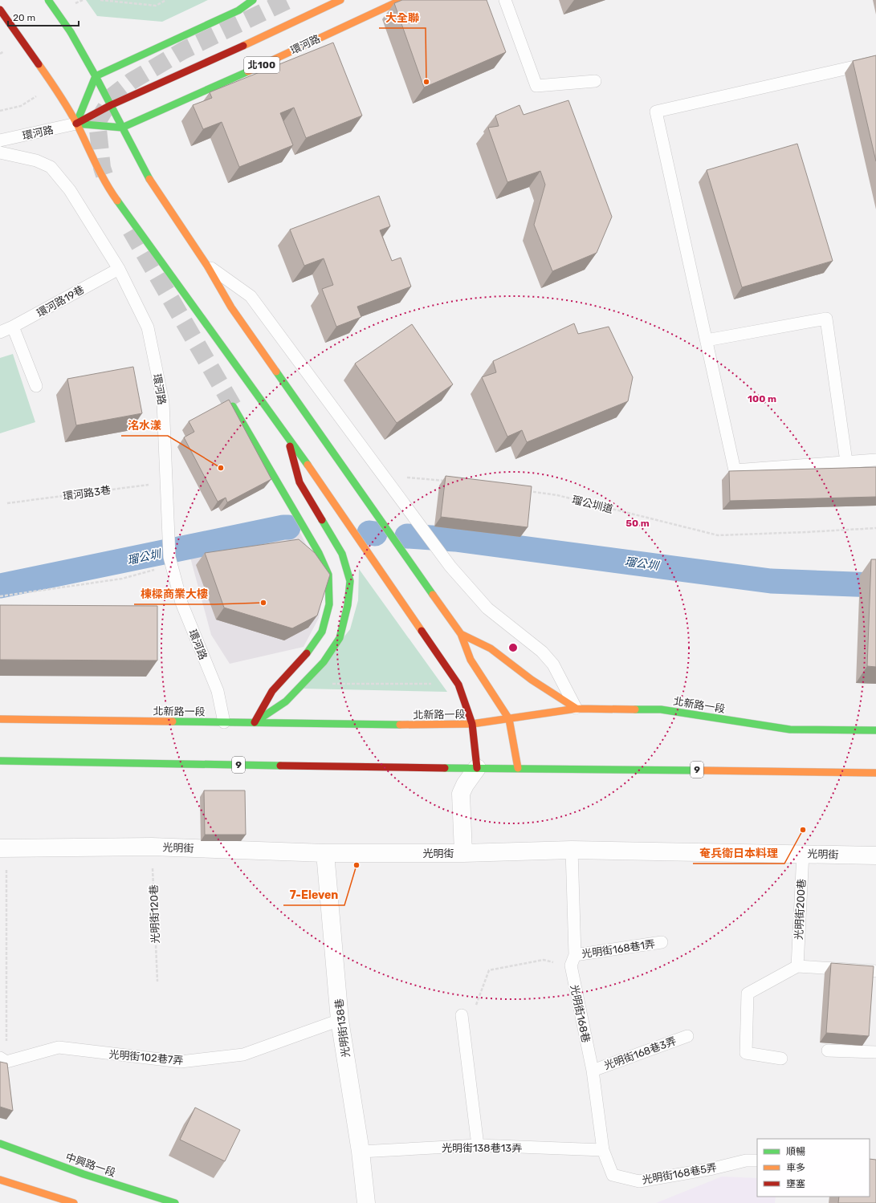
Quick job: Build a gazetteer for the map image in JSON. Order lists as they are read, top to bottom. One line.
{"streets":{"main road":["環河路","北100","北新路一段","9","中興路一段"],"street":["光明街","光明街138巷"],"lane":["環河路19巷","光明街200巷","光明街168巷1弄","光明街168巷","光明街168巷3弄","光明街102巷7弄","光明街138巷13弄","光明街168巷5弄"],"path":["環河路3巷","瑠公圳道","光明街120巷"]},"crossings":[["環河路","北100"],["環河路","環河路19巷"],["環河路","環河路3巷"],["環河路","北新路一段"],["光明街","光明街200巷"],["光明街","光明街120巷"],["光明街","光明街168巷"],["光明街","光明街138巷"],["光明街168巷1弄","光明街168巷"],["光明街168巷","光明街168巷3弄"],["光明街168巷","光明街138巷13弄"],["光明街168巷","光明街168巷5弄"],["光明街138巷","光明街102巷7弄"],["光明街138巷","光明街138巷13弄"]],"water":["瑠公圳"],"places":["大全聯","洺水漾","棟樑商業大樓","奄兵衛日本料理","7-Eleven"],"legend":["順暢","車多","壅塞"],"scale_bar":"20 m","rings":["100 m","50 m"]}
